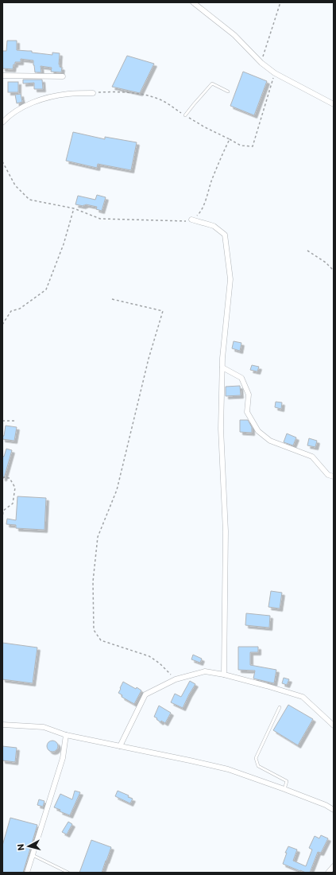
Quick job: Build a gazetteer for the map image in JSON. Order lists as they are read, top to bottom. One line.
{"north":"left"}
